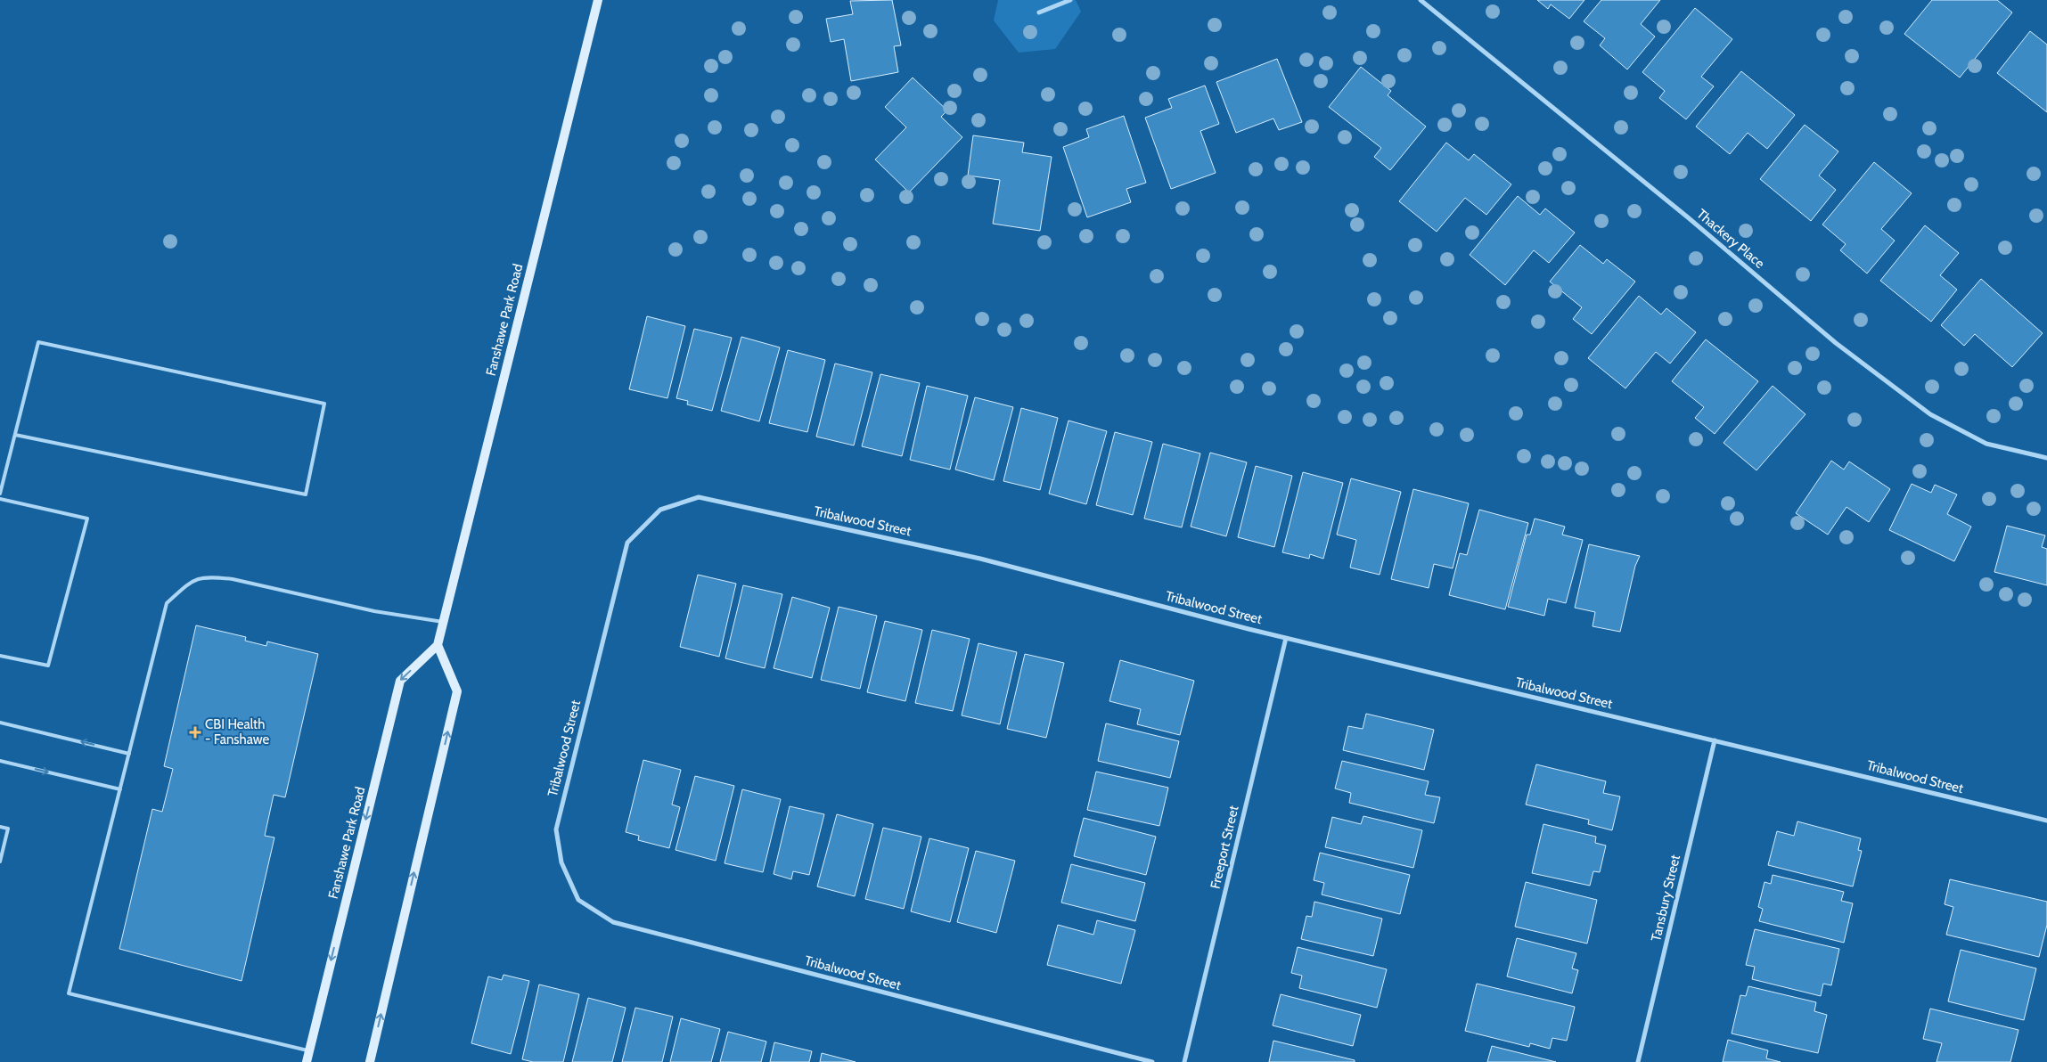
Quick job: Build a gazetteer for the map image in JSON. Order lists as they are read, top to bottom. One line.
{"streets":{"main road":["Fanshawe Park Road"],"street":["Thackery Place","Tribalwood Street","Freeport Street","Tansbury Street"]},"crossings":[["Tribalwood Street","Freeport Street"],["Tribalwood Street","Tansbury Street"]],"places":{"health":["CBI Health - Fanshawe"]}}
